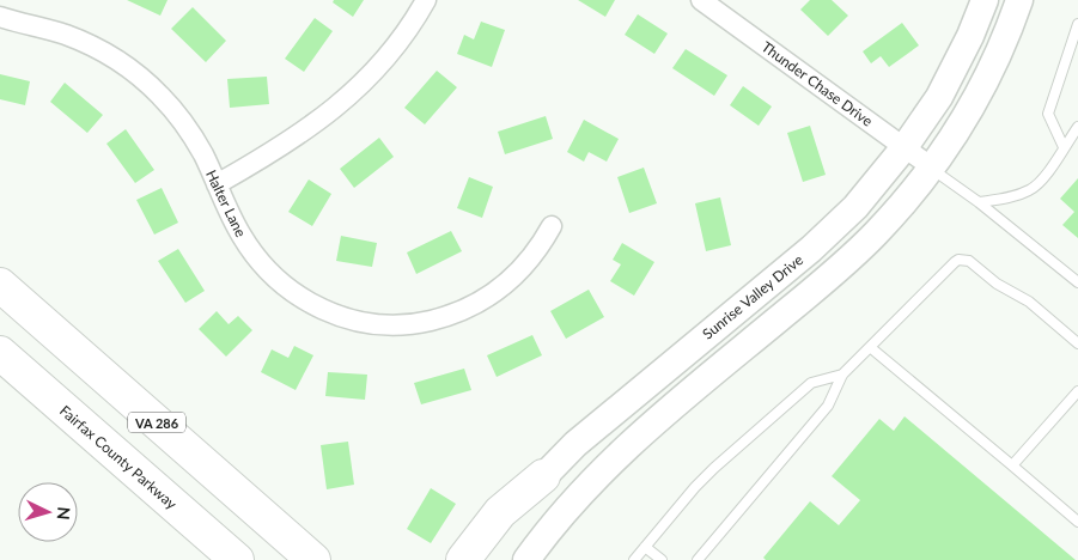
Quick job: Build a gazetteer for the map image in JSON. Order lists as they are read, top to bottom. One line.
{"streets":{"highway":["VA 286","Fairfax County Parkway"],"main road":["Sunrise Valley Drive"],"street":["Thunder Chase Drive","Halter Lane"]},"crossings":[["Thunder Chase Drive","Sunrise Valley Drive"]],"north":"right"}
